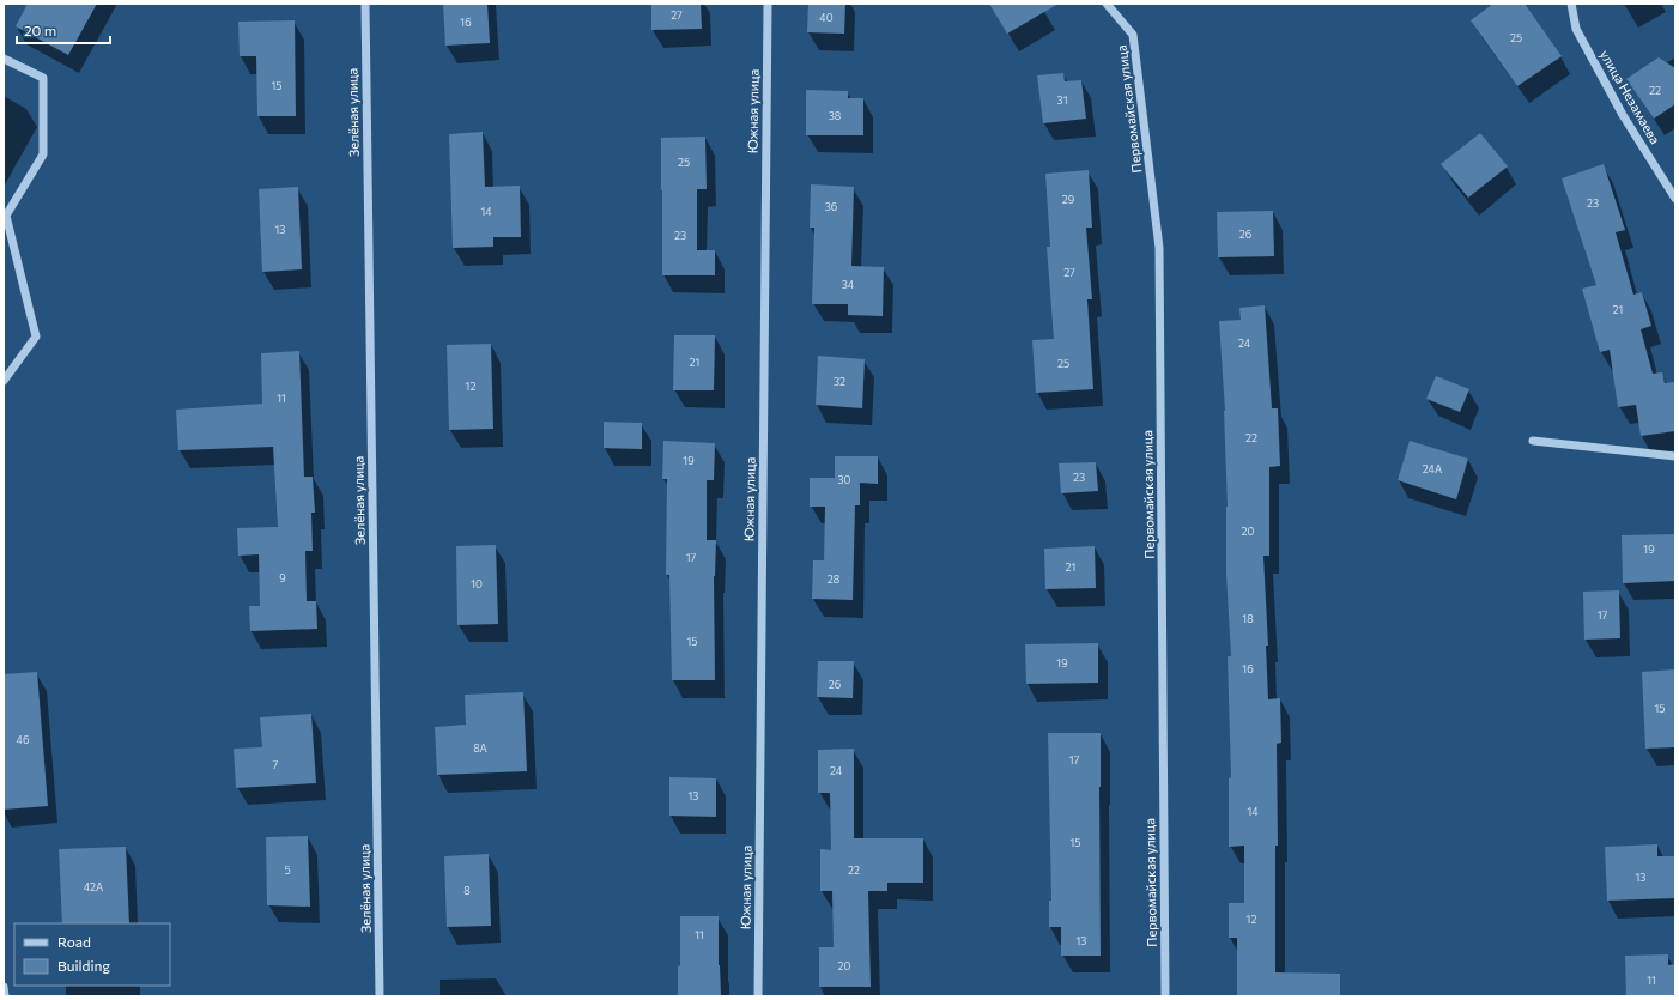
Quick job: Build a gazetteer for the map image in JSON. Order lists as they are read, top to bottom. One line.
{"streets":{"street":["улица Незамаева","Первомайская улица","Южная улица","Зелёная улица"]},"house_numbers":["27","40","16","25","15","22","31","38","25","29","23","36","14","13","26","23","27","34","21","24","21","25","32","12","11","22","19","24А","23","30","20","19","17","21","9","28","10","17","18","15","19","16","26","15","46","8А","17","7","24","13","14","15","5","22","13","42А","8","12","11","13","20","11"],"legend":["Road","Building"],"scale_bar":"20 m"}
